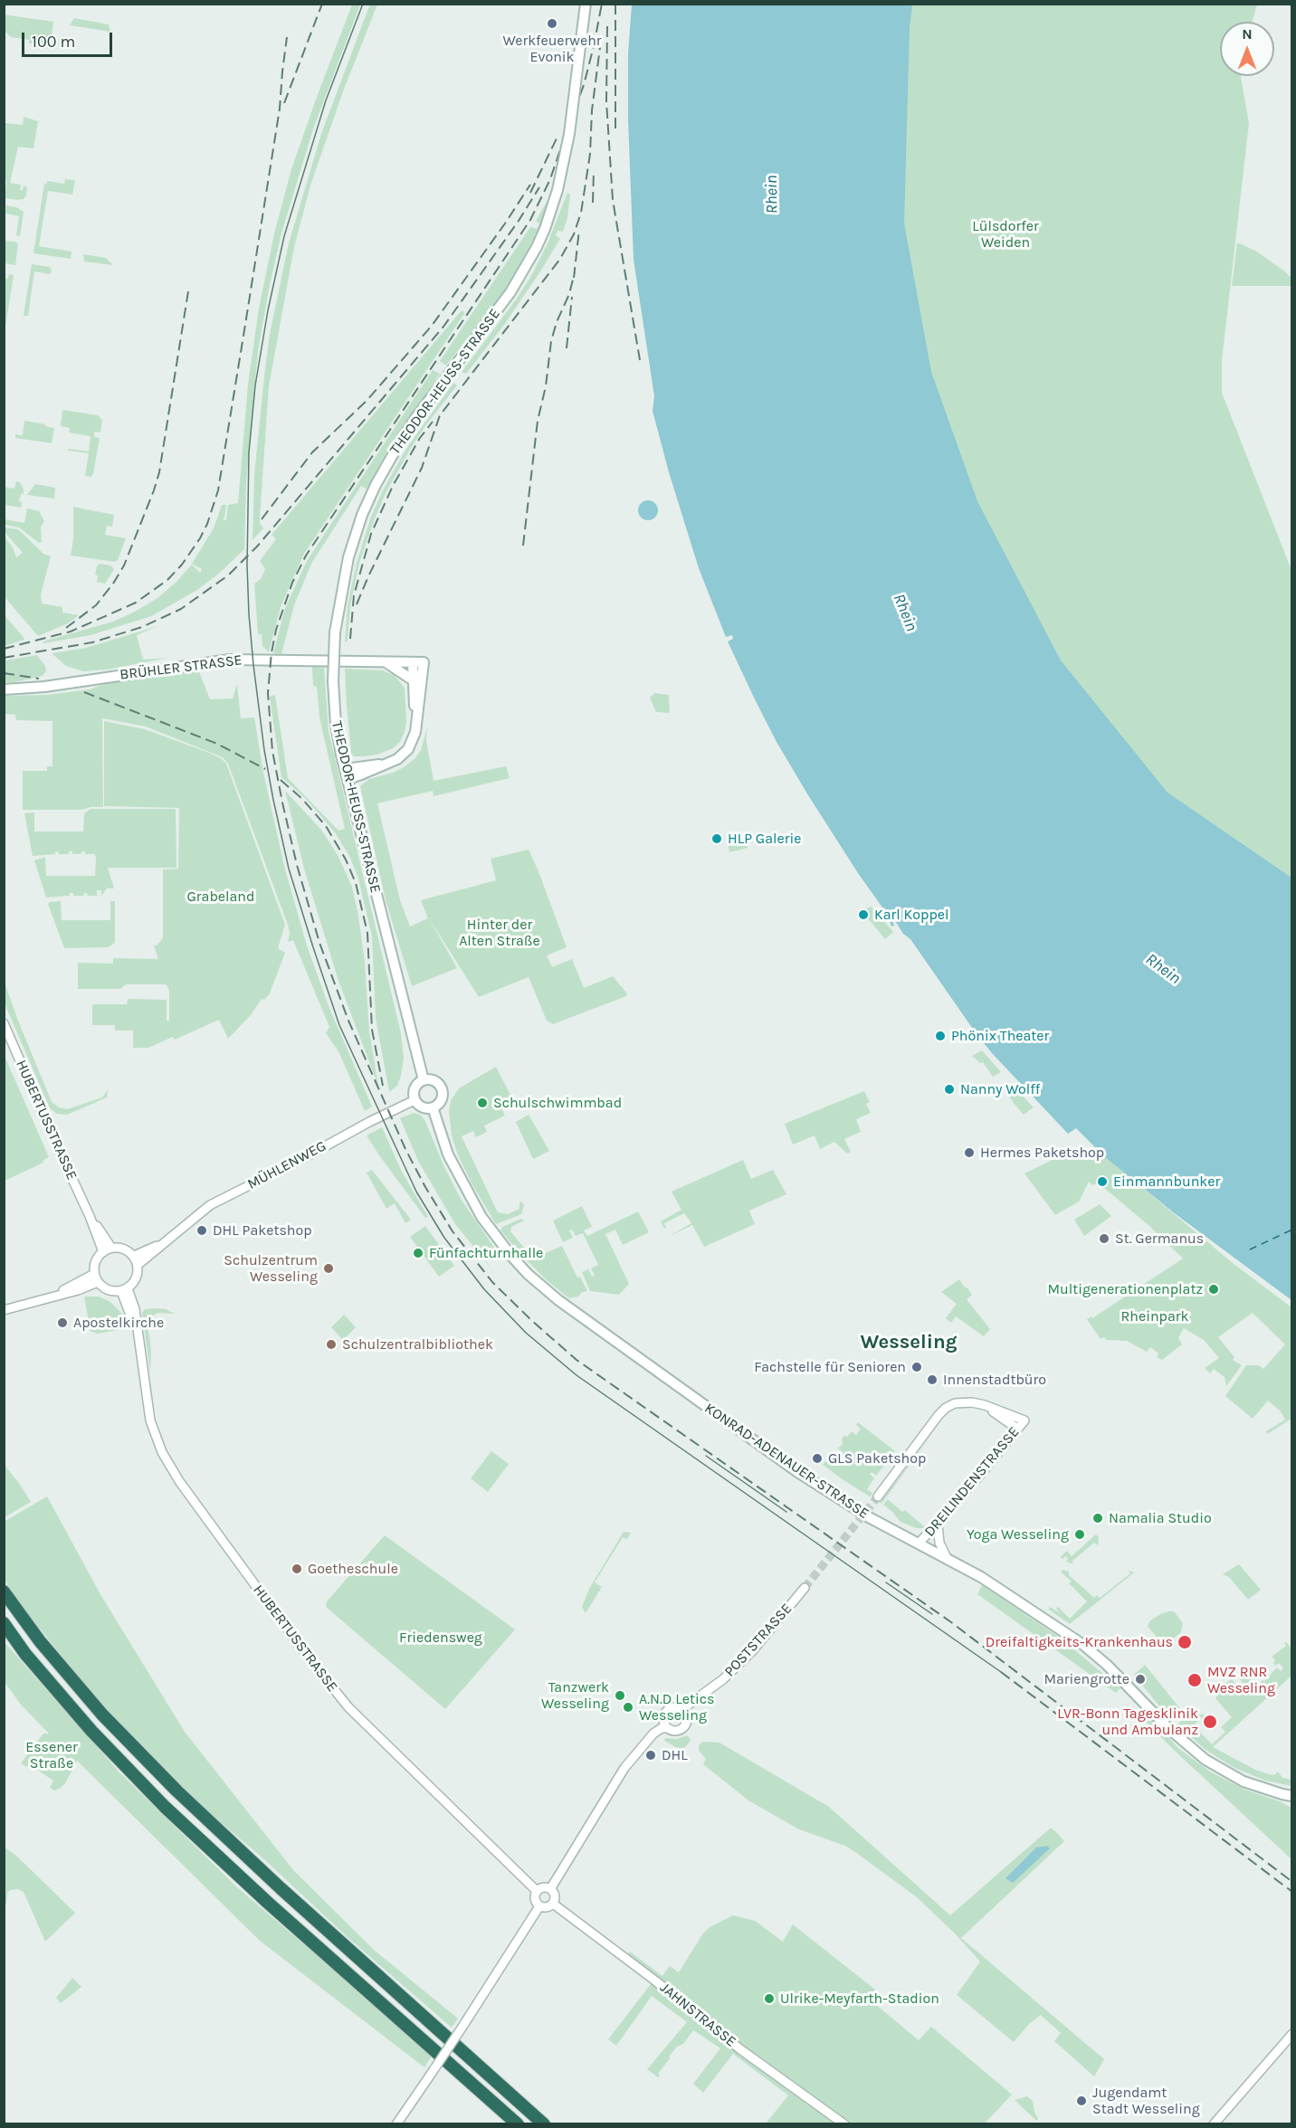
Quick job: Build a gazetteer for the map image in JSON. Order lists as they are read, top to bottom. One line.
{"streets":{"main road":["THEODOR-HEUSS-STRASSE","BRÜHLER STRASSE","KONRAD-ADENAUER-STRASSE"],"street":["HUBERTUSSTRASSE","MÜHLENWEG","DREILINDENSTRASSE","POSTSTRASSE","JAHNSTRASSE"]},"crossings":[["THEODOR-HEUSS-STRASSE","MÜHLENWEG"],["THEODOR-HEUSS-STRASSE","KONRAD-ADENAUER-STRASSE"],["HUBERTUSSTRASSE","MÜHLENWEG"],["HUBERTUSSTRASSE","JAHNSTRASSE"],["MÜHLENWEG","KONRAD-ADENAUER-STRASSE"],["KONRAD-ADENAUER-STRASSE","DREILINDENSTRASSE"]],"districts":["Wesseling"],"water":["Rhein"],"parks":["Lülsdorfer Weiden","Grabeland","Hinter der Alten Straße","Rheinpark","Friedensweg","Essener Straße"],"places":["Werkfeuerwehr Evonik","HLP Galerie","Karl Koppel","Phönix Theater","Nanny Wolff","Schulschwimmbad","Hermes Paketshop","Einmannbunker","DHL Paketshop","St. Germanus","Fünfachturnhalle","Schulzentrum Wesseling","Multigenerationenplatz","Apostelkirche","Schulzentralbibliothek","Fachstelle für Senioren","Innenstadtbüro","GLS Paketshop","Namalia Studio","Yoga Wesseling","Goetheschule","Dreifaltigkeits-Krankenhaus","Mariengrotte","MVZ RNR Wesseling","Tanzwerk Wesseling","A.N.D Letics Wesseling","LVR-Bonn Tagesklinik und Ambulanz","DHL","Ulrike-Meyfarth-Stadion","Jugendamt Stadt Wesseling"],"scale_bar":"100 m","north":"top"}
